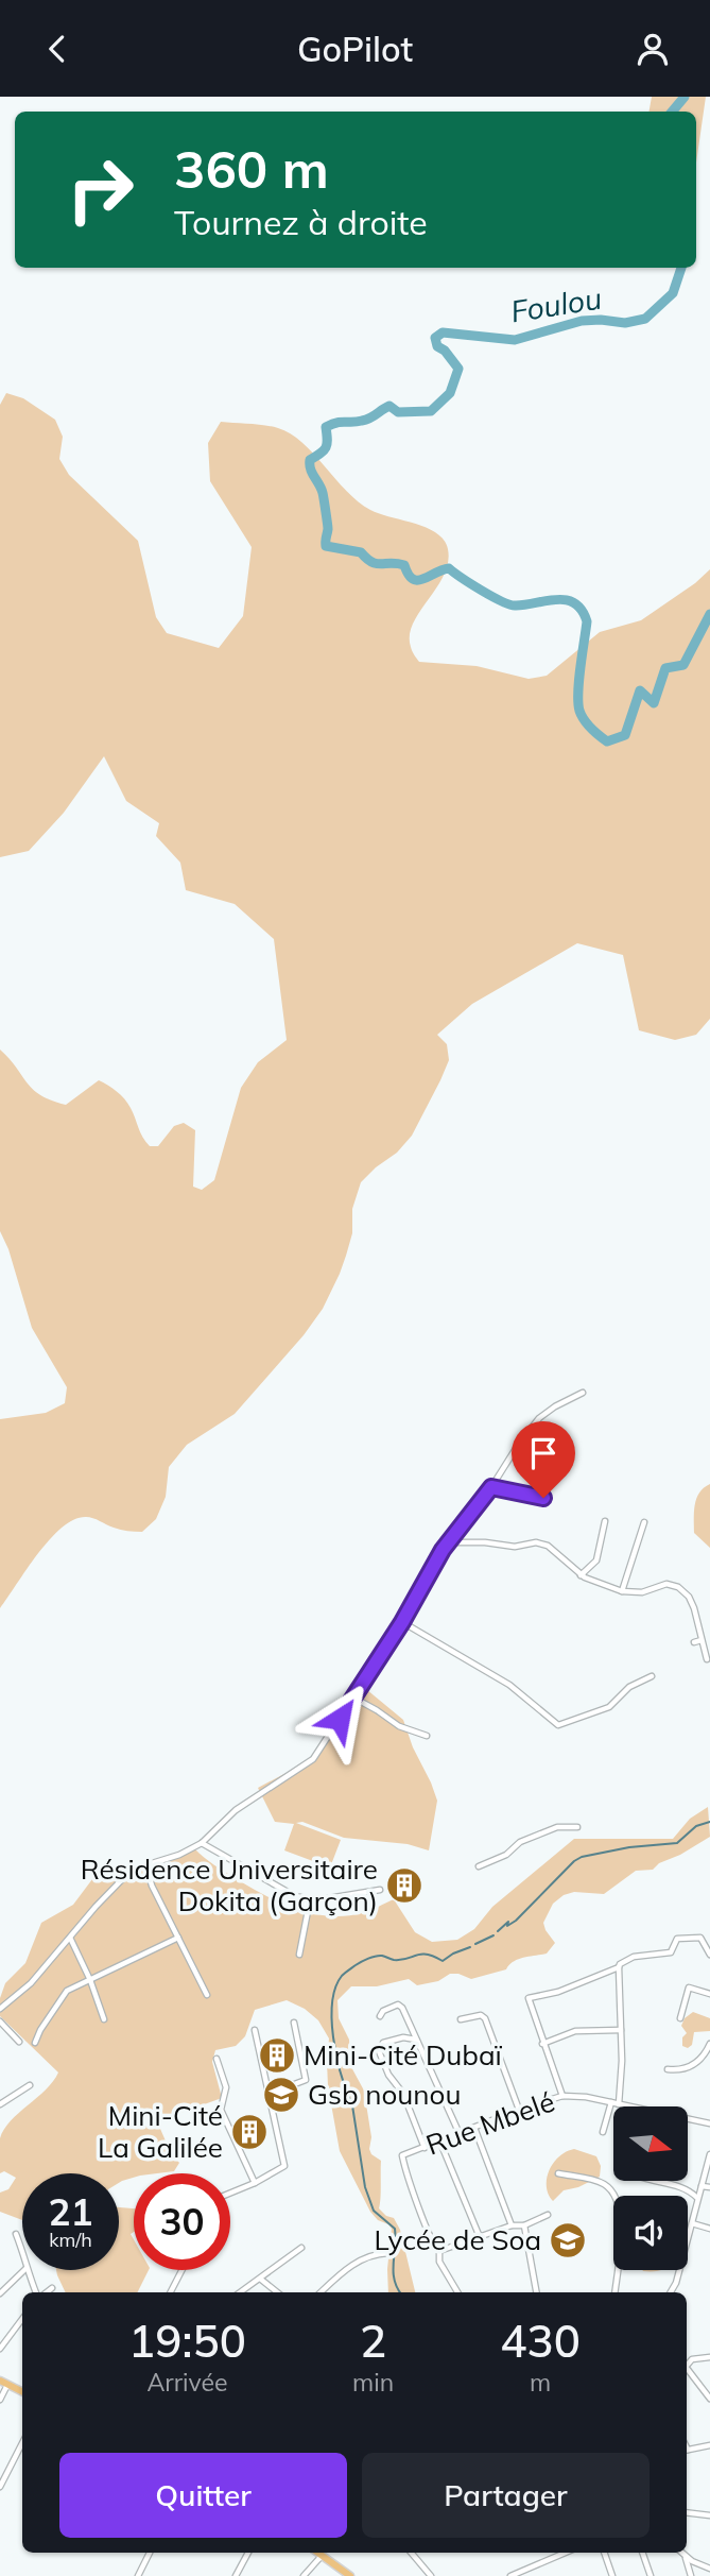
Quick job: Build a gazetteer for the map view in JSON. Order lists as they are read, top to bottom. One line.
{"streets":{"street":["Rue Mbelé"]},"water":["Foulou"],"places":{"building":["Résidence Universitaire Dokita (Garçon)","Mini-Cité Dubaï","Mini-Cité La Galilée"],"school or university":["Gsb nounou","Lycée de Soa"]},"north":"right","page":{"header":"GoPilot","turn":["360 m","Tournez à droite"],"speed":"21 km/h","limit":"30","eta":["19:50","Arrivée","2","min","430","m"],"buttons":["Quitter","Partager"]}}
